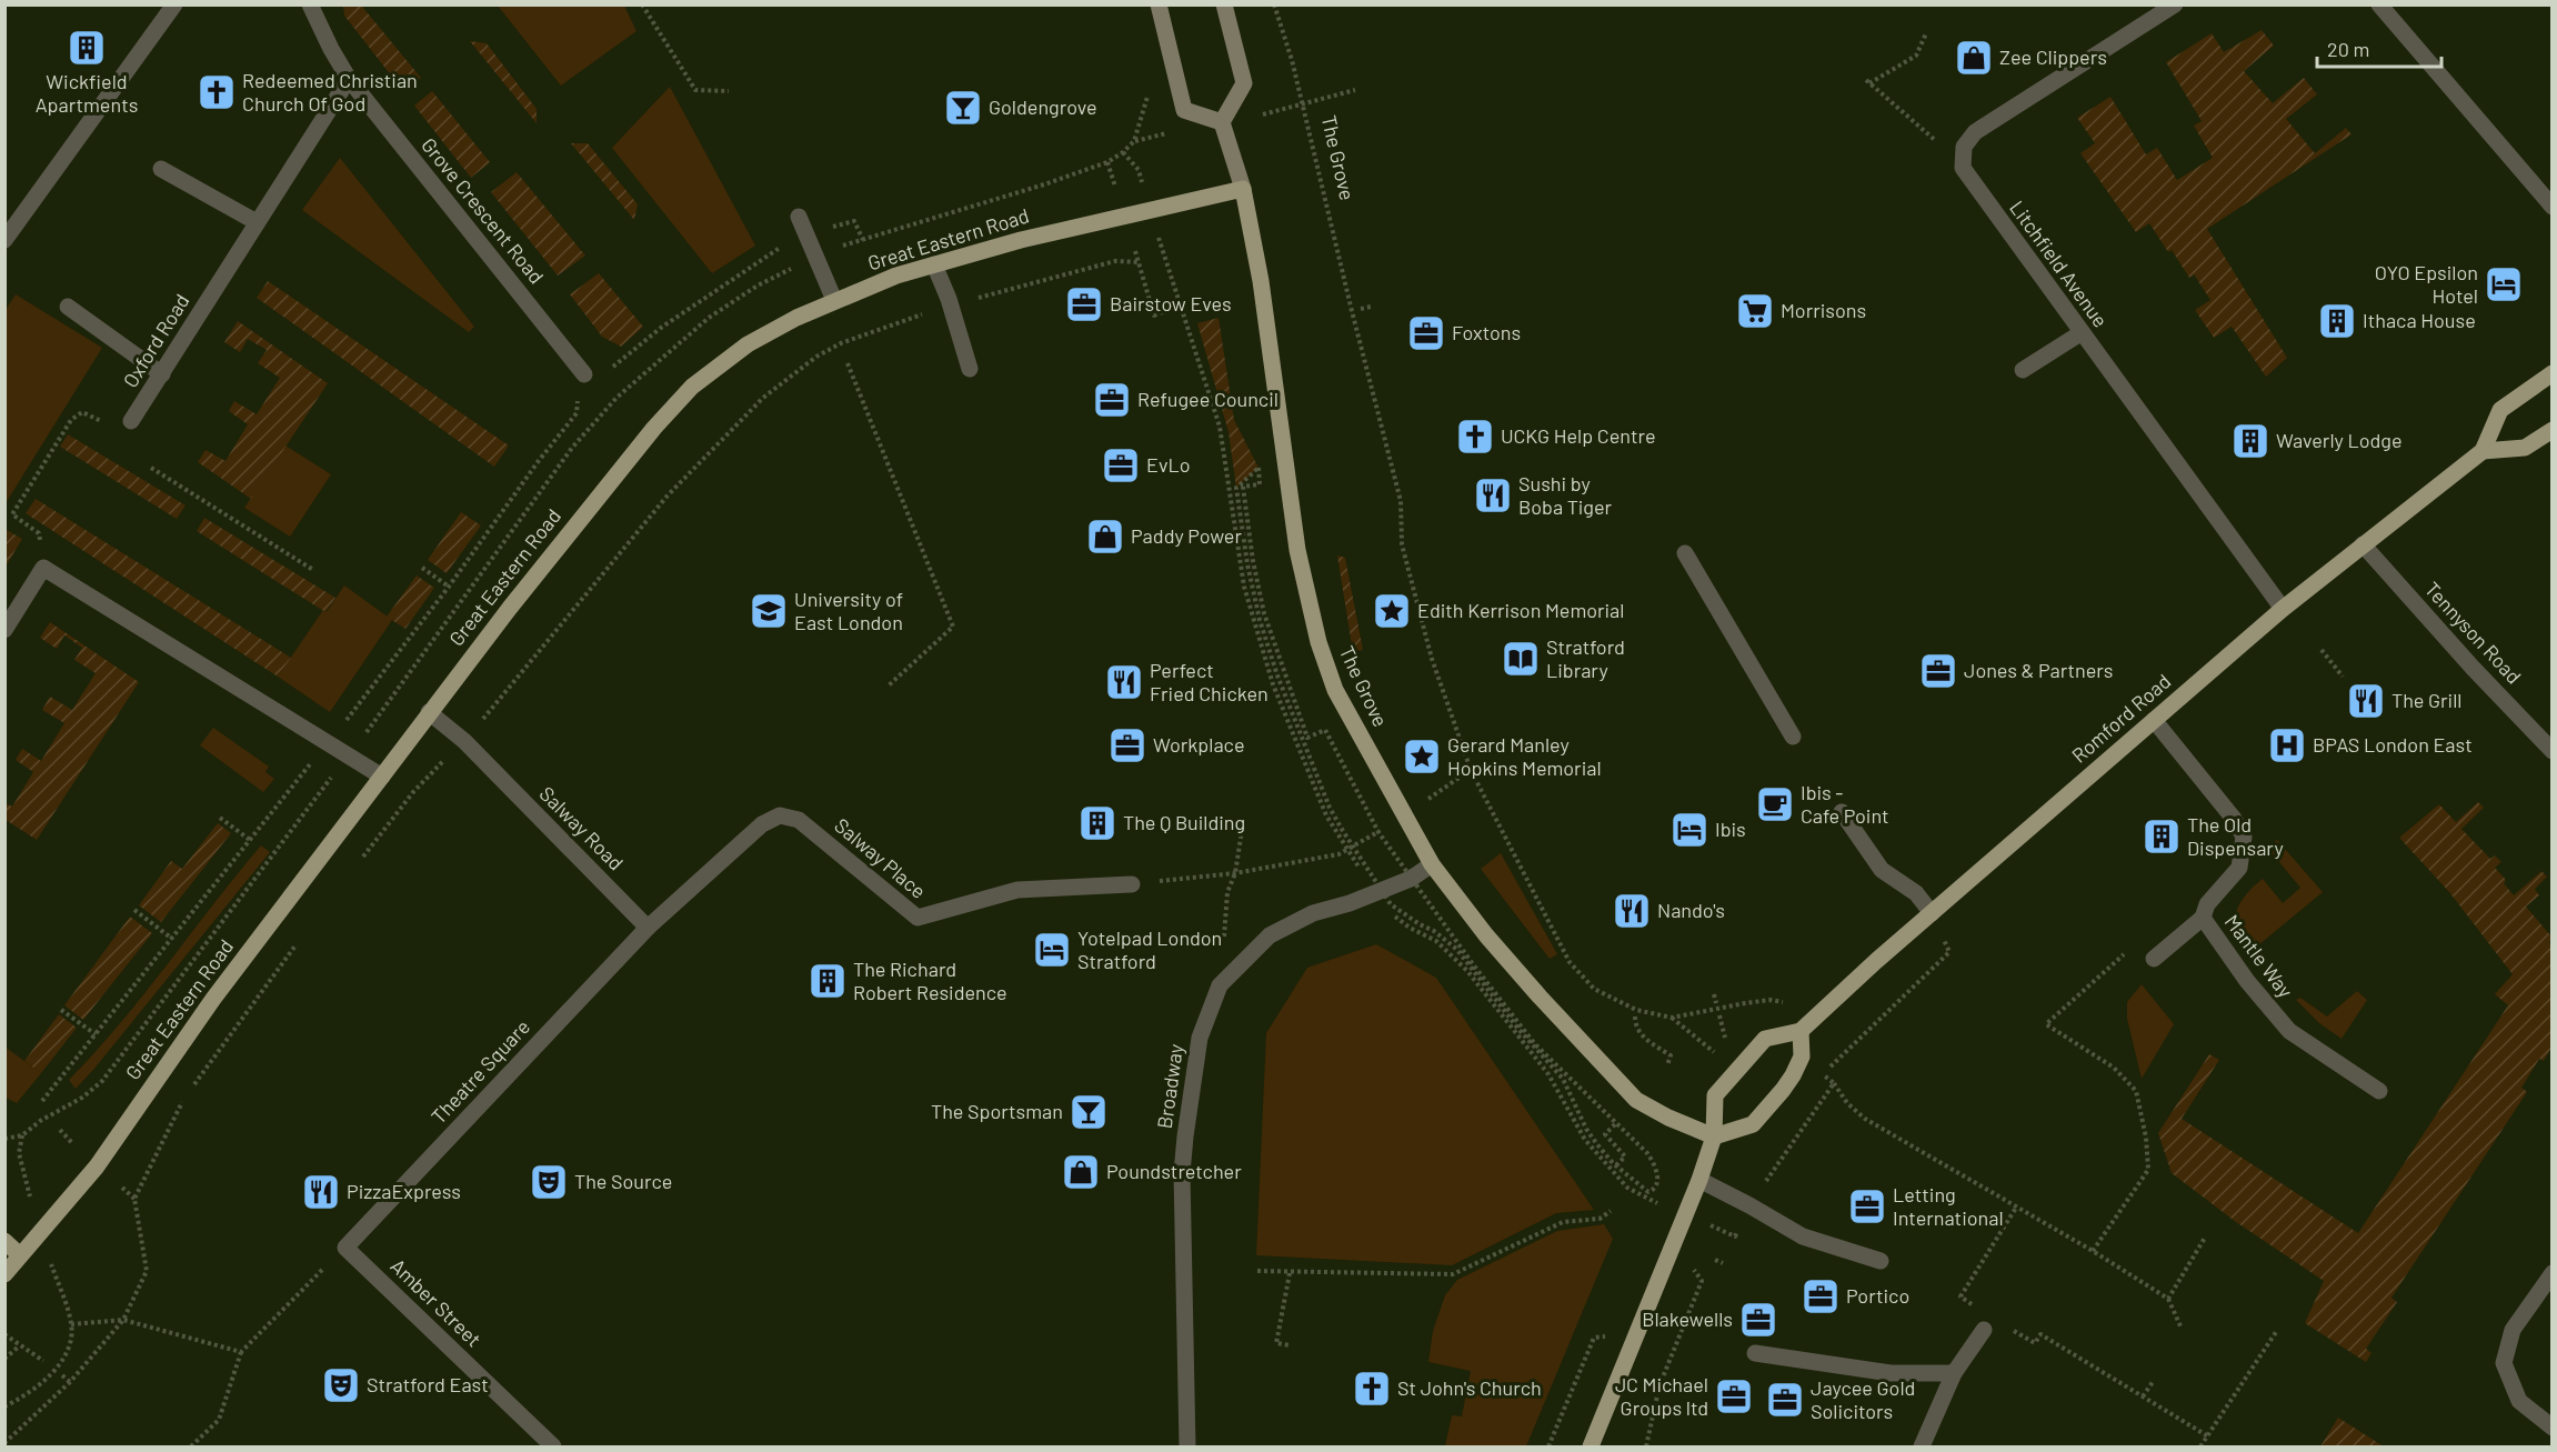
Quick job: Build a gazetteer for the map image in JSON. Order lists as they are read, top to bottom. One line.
{"streets":{"main road":["The Grove","Great Eastern Road","Romford Road"],"street":["Grove Crescent Road","Litchfield Avenue","Oxford Road","Tennyson Road","Salway Road","Salway Place","Mantle Way","Theatre Square","Broadway","Amber Street"]},"crossings":[["The Grove","Great Eastern Road"],["The Grove","Romford Road"],["The Grove","Broadway"],["Grove Crescent Road","Oxford Road"],["Great Eastern Road","Salway Road"],["Litchfield Avenue","Romford Road"],["Tennyson Road","Romford Road"],["Romford Road","Mantle Way"],["Salway Road","Salway Place"],["Salway Road","Theatre Square"],["Salway Place","Theatre Square"],["Theatre Square","Amber Street"]],"places":{"building":["Wickfield Apartments","Ithaca House","Waverly Lodge","The Q Building","The Old Dispensary","The Richard Robert Residence"],"shop":["Zee Clippers","Paddy Power","Poundstretcher"],"church":["Redeemed Christian Church Of God","UCKG Help Centre","St John's Church"],"bar":["Goldengrove","The Sportsman"],"hotel":["OYO Epsilon Hotel","Ibis","Yotelpad London Stratford"],"office":["Bairstow Eves","Foxtons","Refugee Council","EvLo","Jones & Partners","Workplace","Letting International","Portico","Blakewells","JC Michael Groups ltd","Jaycee Gold Solicitors"],"supermarket":["Morrisons"],"restaurant":["Sushi by Boba Tiger","Perfect Fried Chicken","The Grill","Nando's","PizzaExpress"],"school or university":["University of East London"],"place":["Edith Kerrison Memorial","Gerard Manley Hopkins Memorial"],"library":["Stratford Library"],"hospital":["BPAS London East"],"cafe":["Ibis - Cafe Point"],"theatre":["The Source","Stratford East"]},"scale_bar":"20 m"}
